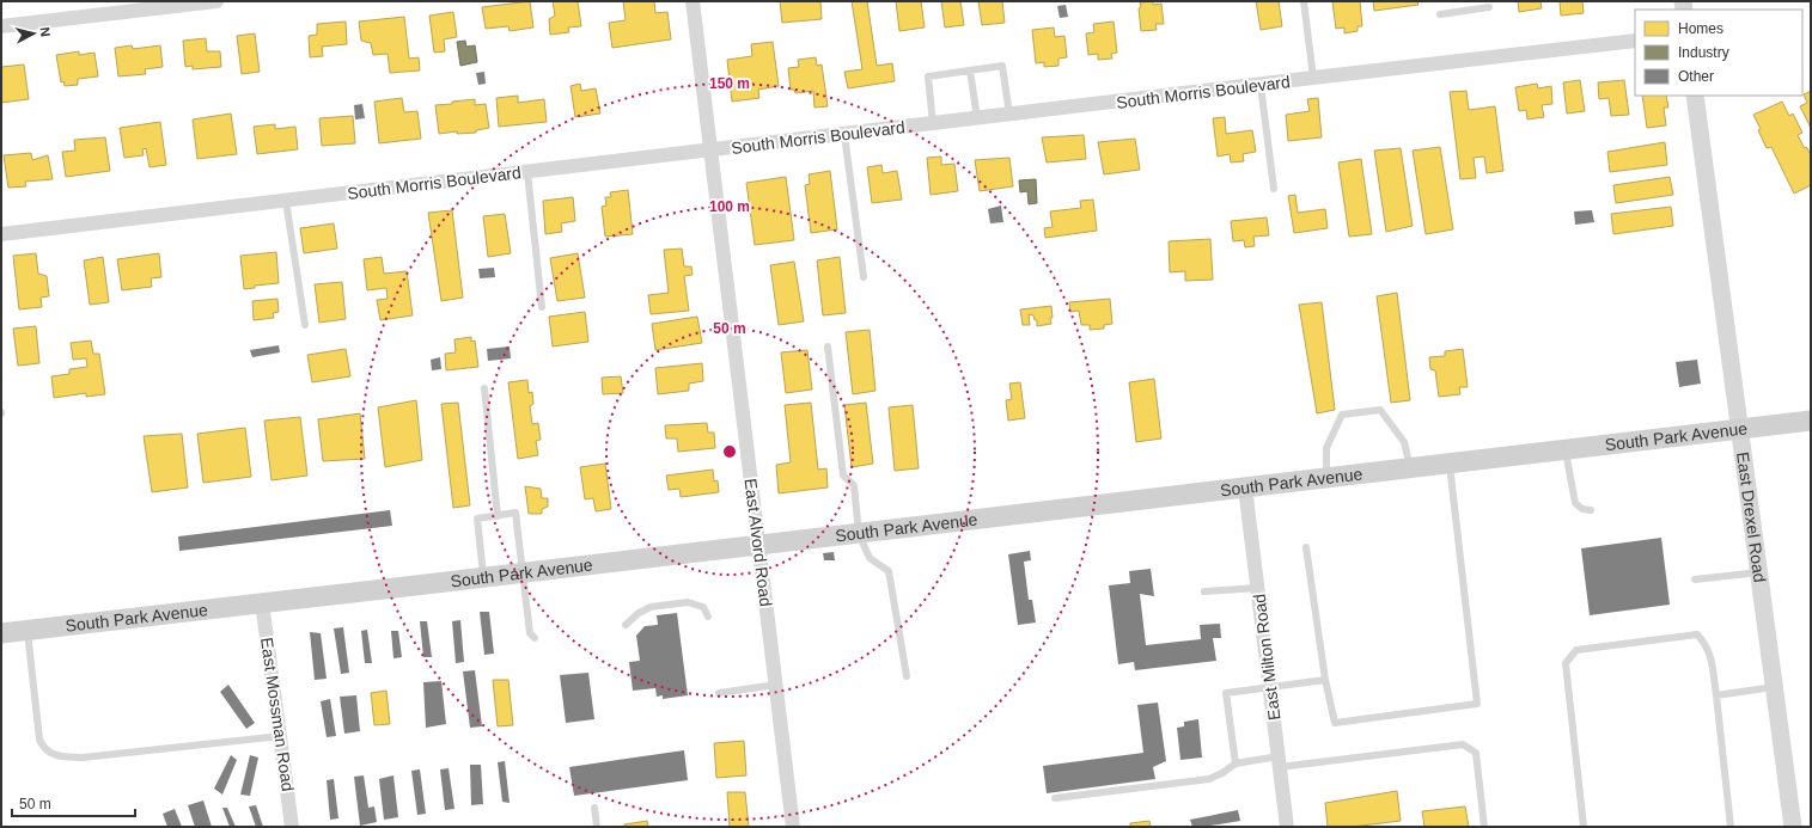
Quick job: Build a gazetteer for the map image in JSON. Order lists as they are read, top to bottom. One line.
{"streets":{"main road":["South Park Avenue"],"street":["South Morris Boulevard","East Drexel Road","East Alvord Road","East Milton Road","East Mossman Road"]},"crossings":[["South Morris Boulevard","East Alvord Road"],["South Park Avenue","East Drexel Road"],["South Park Avenue","East Alvord Road"],["South Park Avenue","East Milton Road"],["South Park Avenue","East Mossman Road"]],"legend":["Homes","Industry","Other"],"scale_bar":"50 m","north":"right","rings":["150 m","100 m","50 m"]}
